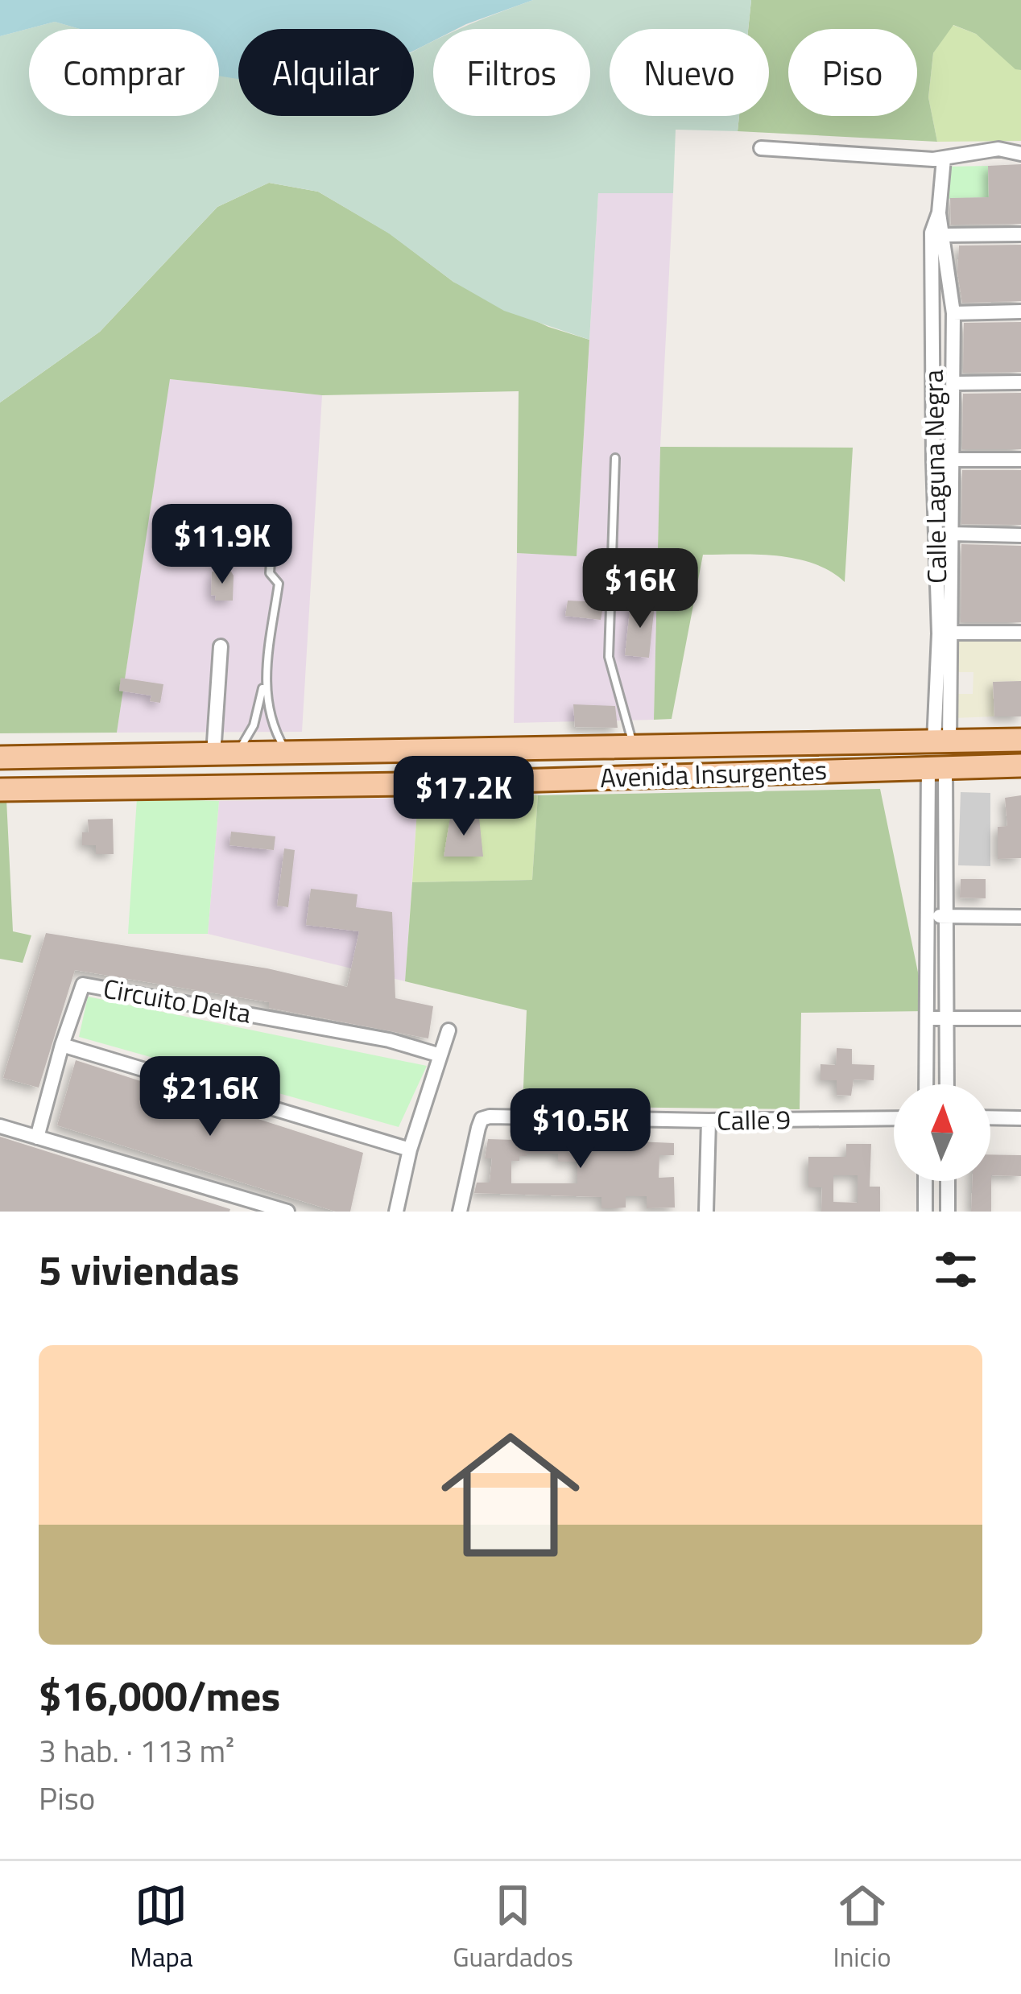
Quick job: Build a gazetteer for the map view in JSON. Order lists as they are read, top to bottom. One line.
{"streets":{"main road":["Avenida Insurgentes"],"street":["Calle Laguna Negra","Circuito Delta","Calle 9"]},"crossings":[["Calle Laguna Negra","Avenida Insurgentes"]],"north":"top","page":{"chip":["Comprar","Alquilar","Filtros","Nuevo","Piso"],"price":["$11.9K","$16K","$17.2K","$21.6K","$10.5K"],"heading":"5 viviendas","list":[{"name":"$16,000/mes","note":"3 hab. · 113 m² · Piso"}],"tabs":["Mapa","Guardados","Inicio"]}}
